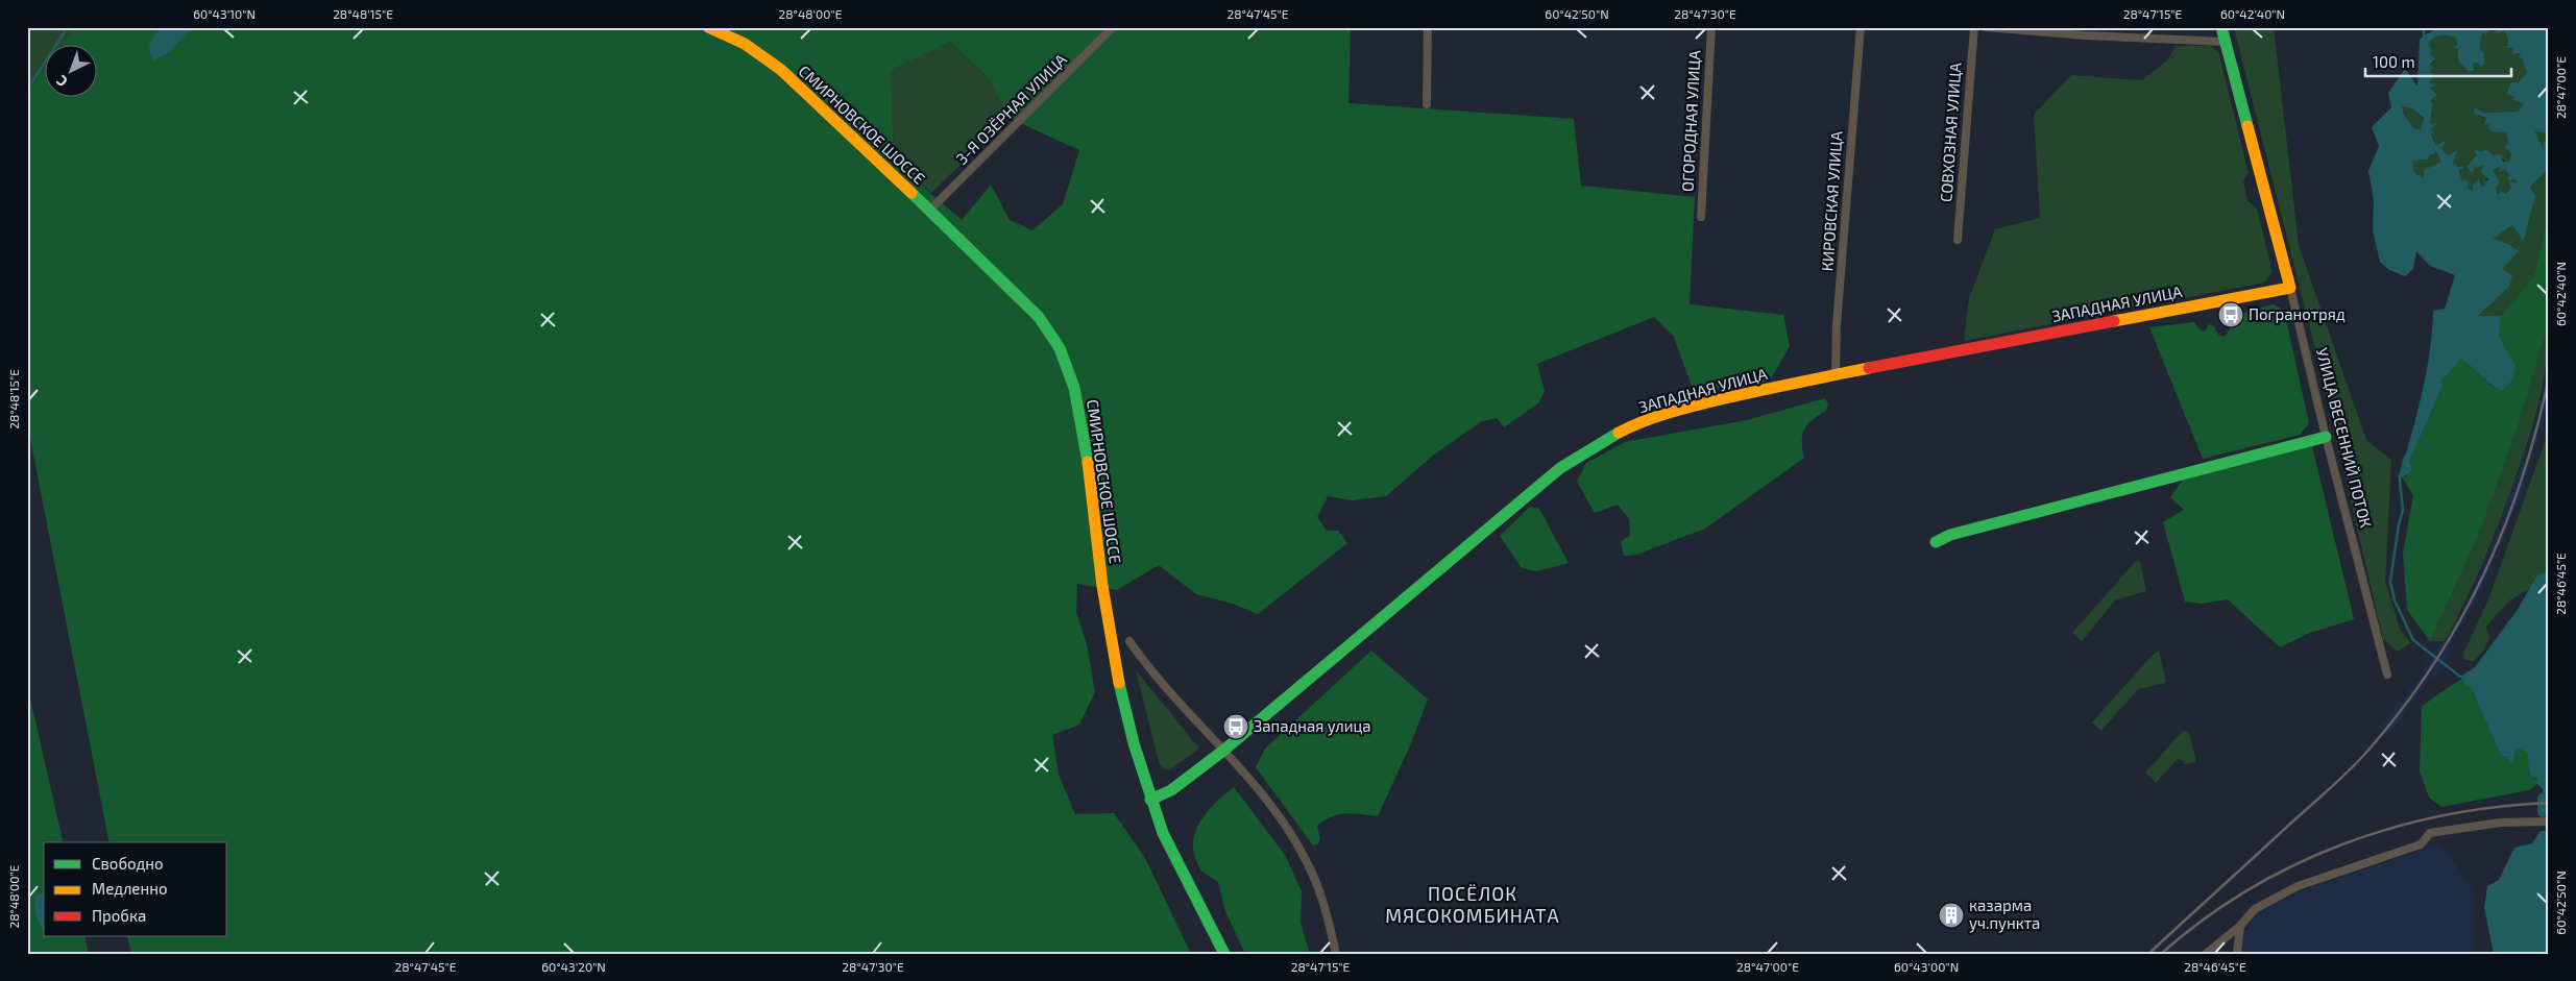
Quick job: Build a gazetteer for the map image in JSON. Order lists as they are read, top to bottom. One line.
{"streets":{"street":["3-Я ОЗЁРНАЯ УЛИЦА","ОГОРОДНАЯ УЛИЦА","СМИРНОВСКОЕ ШОССЕ","СОВХОЗНАЯ УЛИЦА","КИРОВСКАЯ УЛИЦА","ЗАПАДНАЯ УЛИЦА","УЛИЦА ВЕСЕННИЙ ПОТОК"]},"crossings":[["3-Я ОЗЁРНАЯ УЛИЦА","СМИРНОВСКОЕ ШОССЕ"],["СМИРНОВСКОЕ ШОССЕ","ЗАПАДНАЯ УЛИЦА"],["КИРОВСКАЯ УЛИЦА","ЗАПАДНАЯ УЛИЦА"],["ЗАПАДНАЯ УЛИЦА","УЛИЦА ВЕСЕННИЙ ПОТОК"]],"districts":["ПОСЁЛОК МЯСОКОМБИНАТА"],"places":{"bus stop":["Погранотряд","Западная улица"],"building":["казарма уч.пункта"]},"legend":["Свободно","Медленно","Пробка"],"scale_bar":"100 m","north":"bottom left","coordinates":["60°43'10\"N","28°48'15\"E","28°48'00\"E","28°47'45\"E","60°42'50\"N","28°47'30\"E","28°47'15\"E","60°42'40\"N","28°47'00\"E","28°46'45\"E","60°43'20\"N","60°43'00\"N"]}
